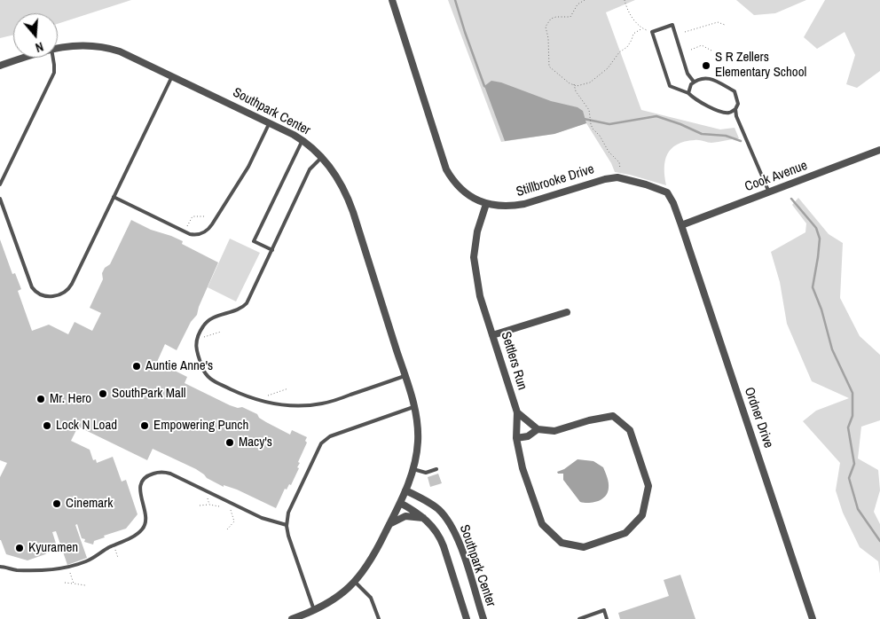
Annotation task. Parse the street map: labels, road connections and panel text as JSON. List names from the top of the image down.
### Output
{
  "streets": {
    "street": [
      "Southpark Center",
      "Cook Avenue",
      "Stillbrooke Drive",
      "Settlers Run",
      "Ordner Drive"
    ]
  },
  "crossings": [
    ["Cook Avenue", "Stillbrooke Drive"],
    ["Cook Avenue", "Ordner Drive"],
    ["Stillbrooke Drive", "Settlers Run"],
    ["Stillbrooke Drive", "Ordner Drive"]
  ],
  "places": [
    "S R Zellers Elementary School",
    "Auntie Anne's",
    "SouthPark Mall",
    "Mr. Hero",
    "Lock N Load",
    "Empowering Punch",
    "Macy's",
    "Cinemark",
    "Kyuramen"
  ],
  "north": "bottom"
}
